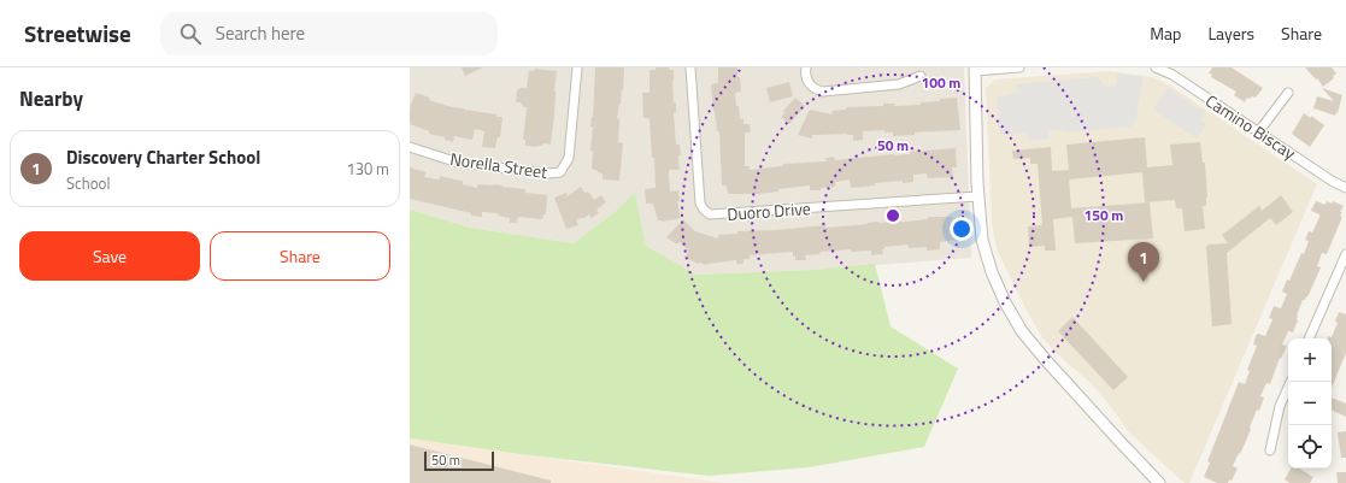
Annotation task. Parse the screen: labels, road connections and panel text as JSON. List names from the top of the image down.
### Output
{
  "streets": {
    "street": ["Camino Biscay", "Norella Street", "Duoro Drive"]
  },
  "scale_bar": "50 m",
  "page": {
    "header": "Streetwise",
    "search": "Search here",
    "nav": ["Map", "Layers", "Share"],
    "heading": "Nearby",
    "list": [
      {
        "mark": "1",
        "name": "Discovery Charter School",
        "note": "School",
        "value": "130 m"
      }
    ],
    "buttons": ["Save", "Share"],
    "pins": "1",
    "map_buttons": ["+", "−"],
    "scale": "50 m"
  },
  "rings": ["100 m", "50 m", "150 m"]
}
